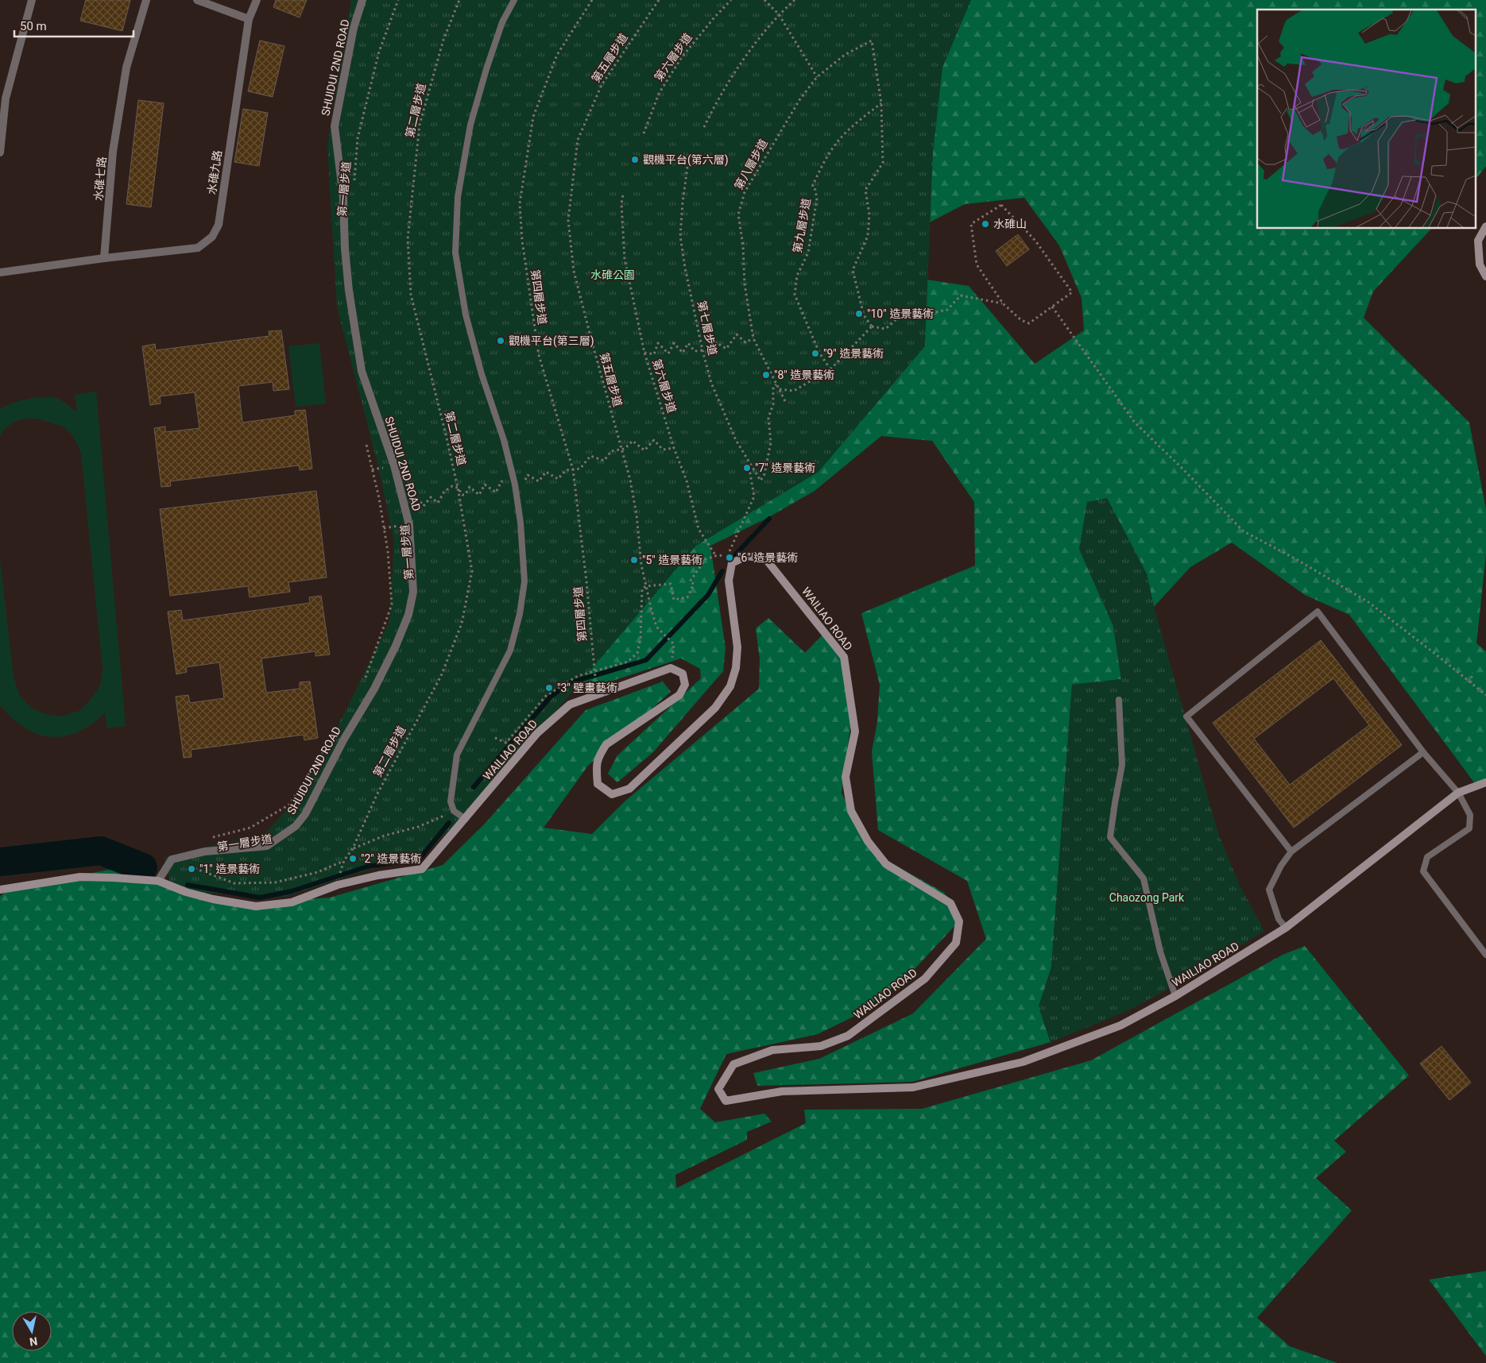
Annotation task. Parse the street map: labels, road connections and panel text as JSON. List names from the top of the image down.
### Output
{
  "streets": {
    "street": [
      "SHUIDUI 2ND ROAD",
      "水碓九路",
      "水碓七路",
      "WAILIAO ROAD"
    ],
    "path": [
      "第六層步道",
      "第五層步道",
      "第二層步道",
      "第八層步道",
      "第一層步道",
      "第九層步道",
      "第四層步道",
      "第七層步道"
    ]
  },
  "crossings": [
    ["SHUIDUI 2ND ROAD", "第二層步道"],
    ["第八層步道", "第九層步道"],
    ["第八層步道", "第七層步道"],
    ["水碓九路", "水碓七路"]
  ],
  "parks": ["水碓公園", "Chaozong Park"],
  "places": [
    "觀機平台(第六層)",
    "水碓山",
    "\"10\" 造景藝術",
    "觀機平台(第三層)",
    "\"9\" 造景藝術",
    "\"8\" 造景藝術",
    "\"7\" 造景藝術",
    "\"6\" 造景藝術",
    "\"5\" 造景藝術",
    "\"3\" 壁畫藝術",
    "\"2\" 造景藝術",
    "\"1\" 造景藝術"
  ],
  "scale_bar": "50 m",
  "north": "bottom"
}
